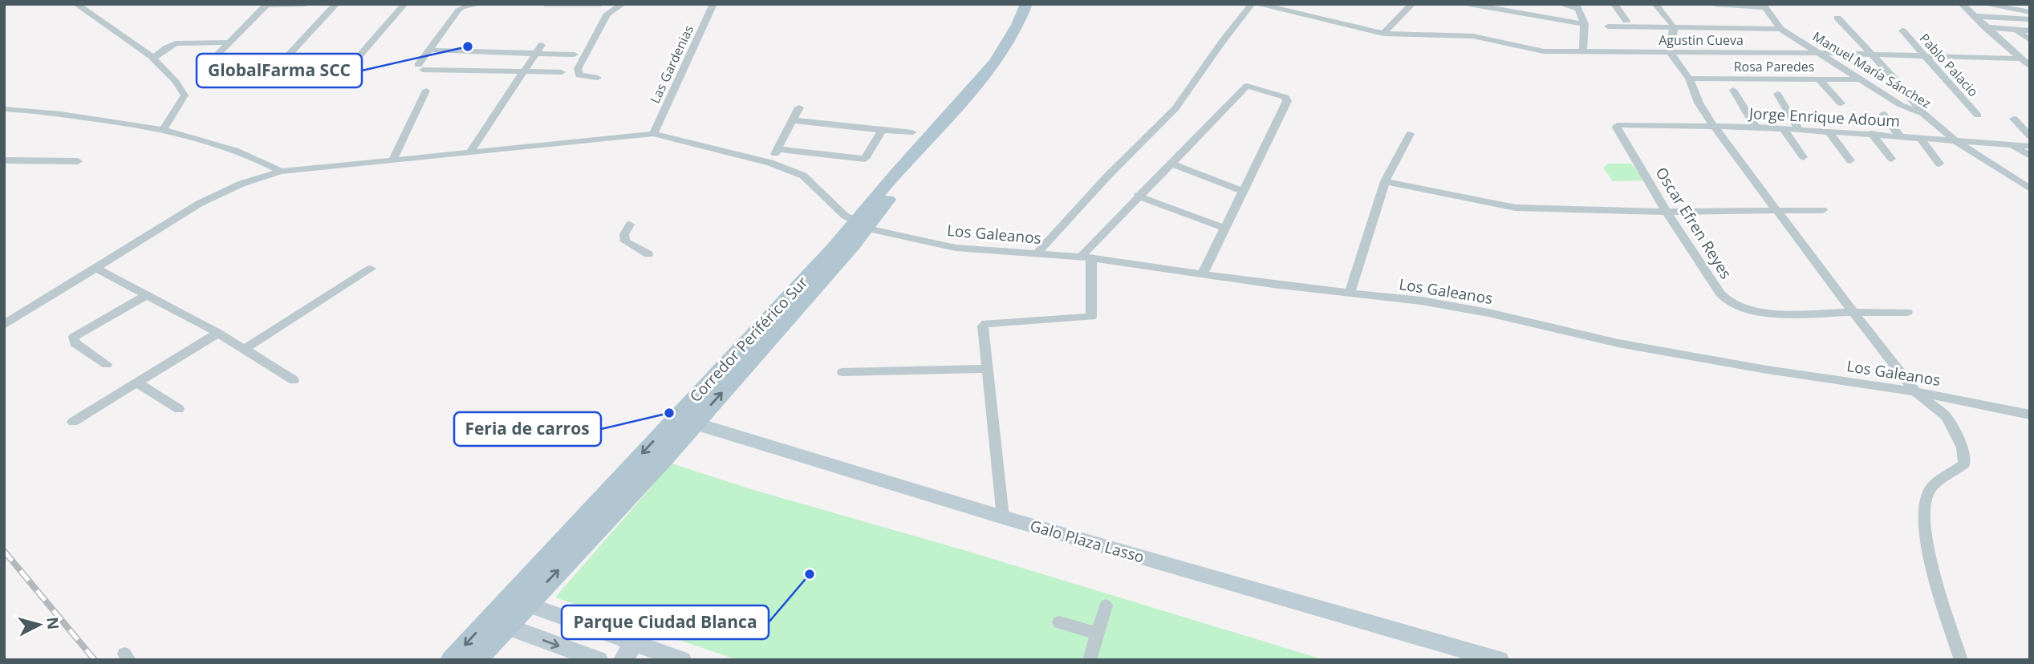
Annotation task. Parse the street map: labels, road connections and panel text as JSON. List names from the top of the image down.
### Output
{
  "streets": {
    "main road": ["Corredor Periférico Sur"],
    "street": [
      "Agustin Cueva",
      "Las Gardenias",
      "Pablo Palacio",
      "Rosa Paredes",
      "Manuel María Sánchez",
      "Jorge Enrique Adoum",
      "Oscar Efren Reyes",
      "Los Galeanos",
      "Galo Plaza Lasso"
    ]
  },
  "crossings": [
    ["Agustin Cueva", "Pablo Palacio"],
    ["Agustin Cueva", "Manuel María Sánchez"],
    ["Rosa Paredes", "Manuel María Sánchez"],
    ["Manuel María Sánchez", "Jorge Enrique Adoum"],
    ["Jorge Enrique Adoum", "Oscar Efren Reyes"],
    ["Los Galeanos", "Corredor Periférico Sur"],
    ["Corredor Periférico Sur", "Galo Plaza Lasso"]
  ],
  "places": ["GlobalFarma SCC", "Feria de carros", "Parque Ciudad Blanca"],
  "north": "right"
}
